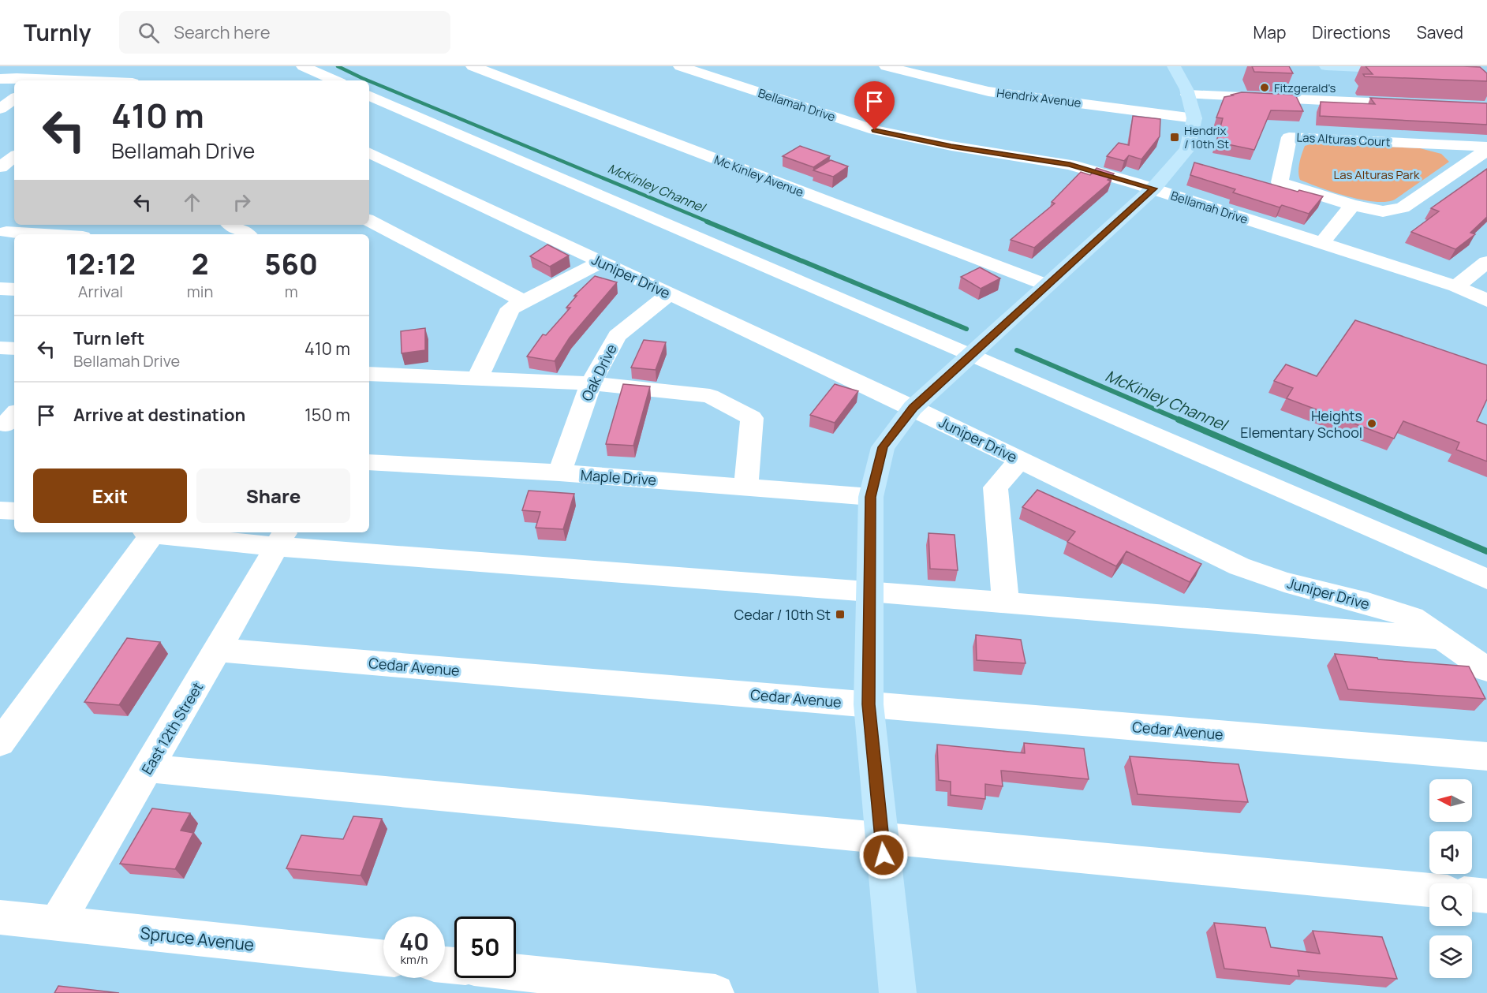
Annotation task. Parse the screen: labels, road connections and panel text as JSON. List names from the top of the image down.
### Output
{
  "streets": {
    "street": [
      "Hendrix Avenue",
      "Bellamah Drive",
      "Las Alturas Court",
      "Mc Kinley Avenue",
      "Juniper Drive",
      "Oak Drive",
      "Maple Drive",
      "Cedar Avenue",
      "East 12th Street",
      "Spruce Avenue"
    ]
  },
  "crossings": [
    ["Juniper Drive", "Oak Drive"],
    ["Oak Drive", "Maple Drive"],
    ["Cedar Avenue", "East 12th Street"],
    ["East 12th Street", "Spruce Avenue"]
  ],
  "water": ["McKinley Channel"],
  "parks": ["Las Alturas Park"],
  "places": {
    "other": ["Fitzgerald's", "Heights Elementary School"],
    "transit": ["Hendrix / 10th St", "Cedar / 10th St"]
  },
  "north": "left",
  "page": {
    "header": "Turnly",
    "search": "Search here",
    "nav": ["Map", "Directions", "Saved"],
    "turn": ["410 m", "Bellamah Drive"],
    "eta": [
      "12:12",
      "Arrival",
      "2",
      "min",
      "560",
      "m"
    ],
    "list": [
      {
        "name": "Turn left",
        "note": "Bellamah Drive",
        "value": "410 m"
      },
      {
        "name": "Arrive at destination",
        "value": "150 m"
      }
    ],
    "buttons": ["Exit", "Share"],
    "speed": "40 km/h",
    "limit": "50"
  }
}
